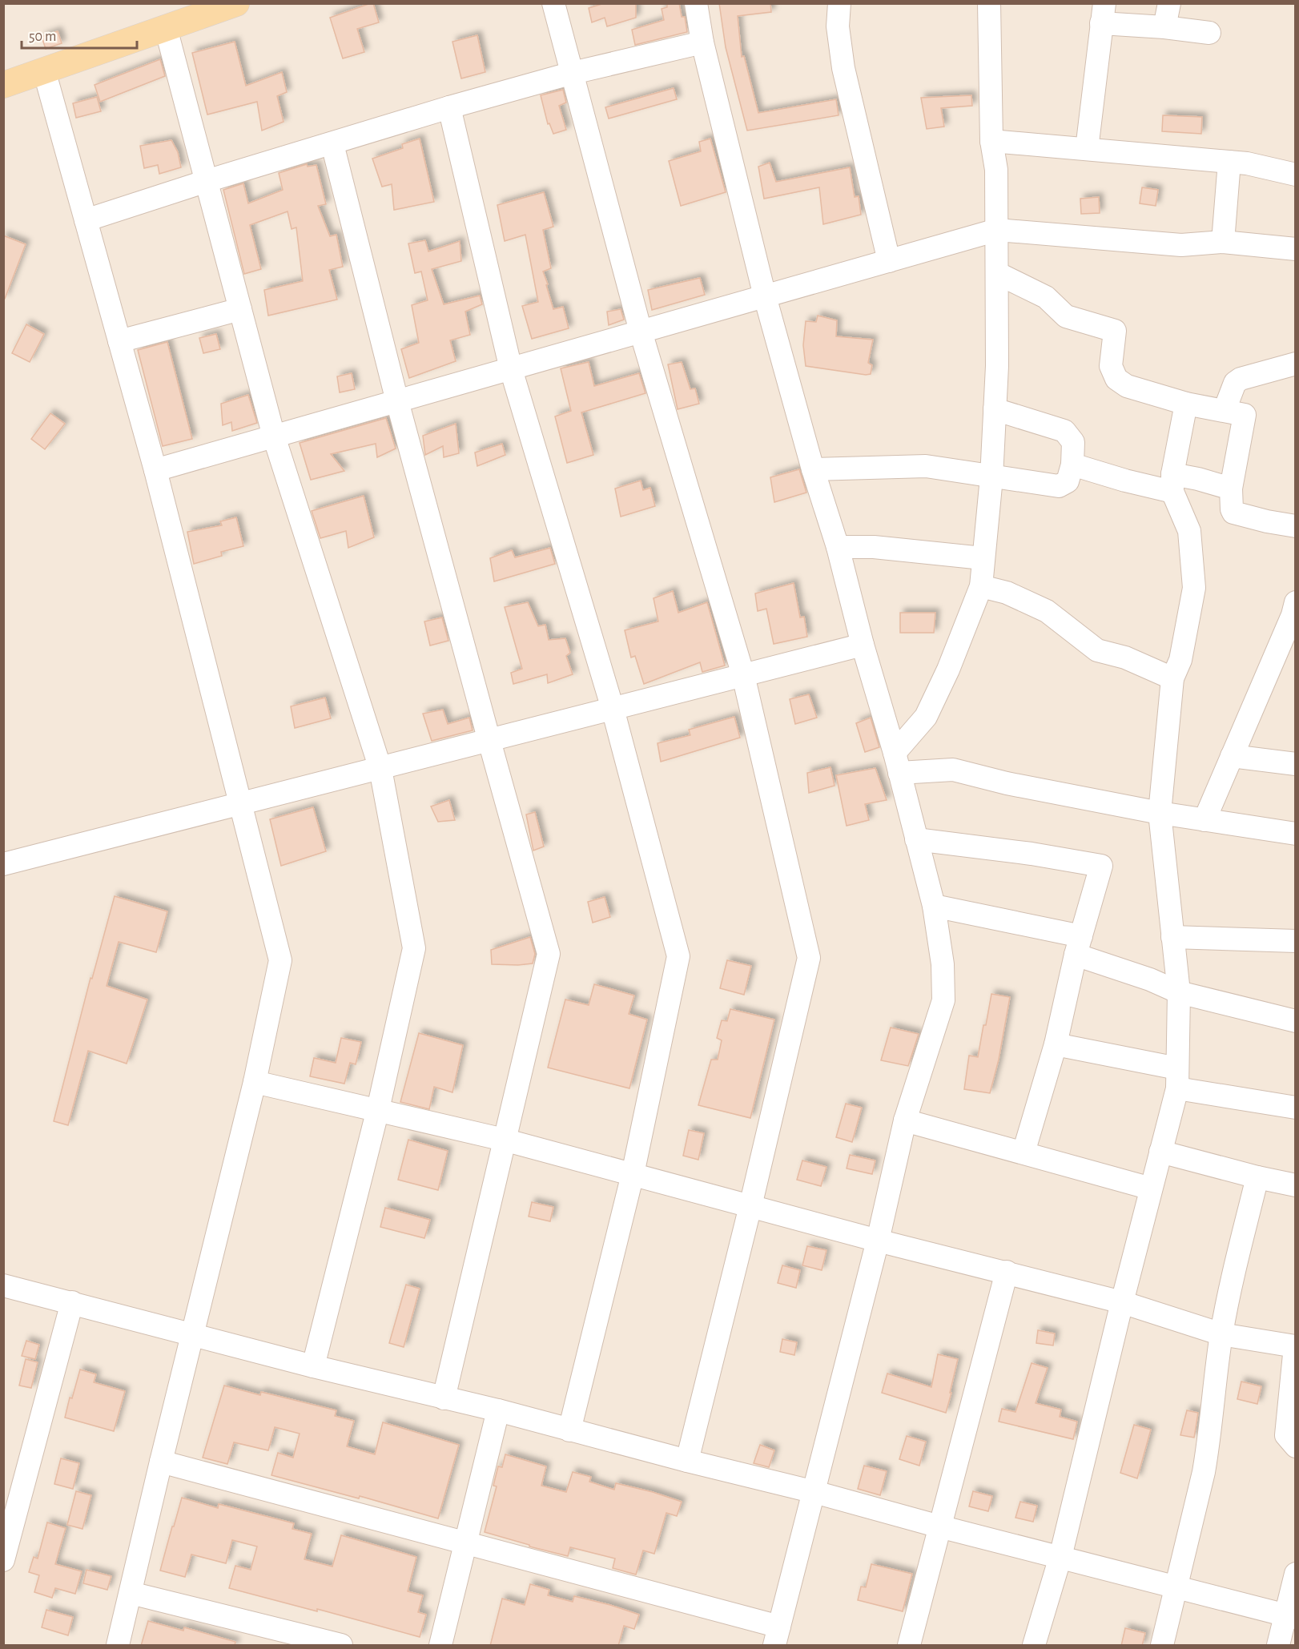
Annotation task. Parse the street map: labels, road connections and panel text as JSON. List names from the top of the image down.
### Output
{
  "scale_bar": "50 m"
}
